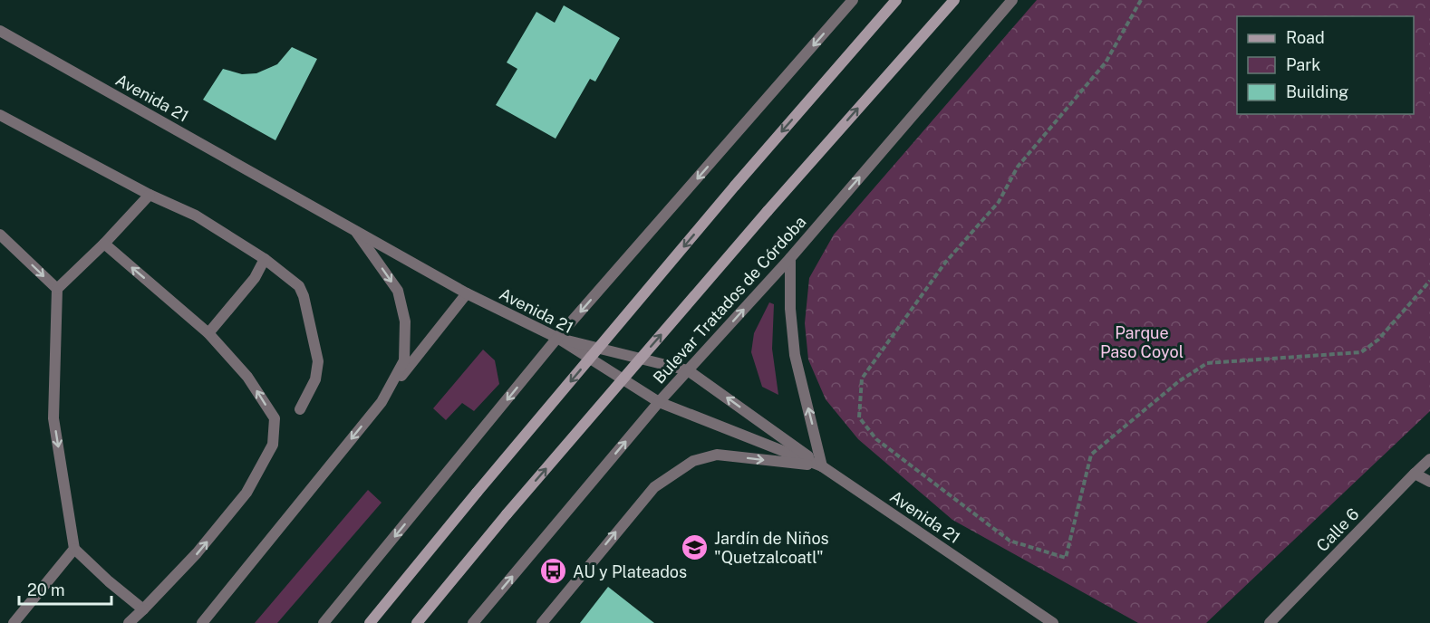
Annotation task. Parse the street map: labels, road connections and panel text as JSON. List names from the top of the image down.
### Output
{
  "streets": {
    "main road": ["Bulevar Tratados de Córdoba"],
    "street": ["Avenida 21", "Calle 6"]
  },
  "crossings": [
    ["Avenida 21", "Bulevar Tratados de Córdoba"]
  ],
  "parks": ["Parque Paso Coyol"],
  "places": {
    "school or university": ["Jardín de Niños \"Quetzalcoatl\""],
    "bus stop": ["AU y Plateados"]
  },
  "legend": ["Road", "Park", "Building"],
  "scale_bar": "20 m"
}
